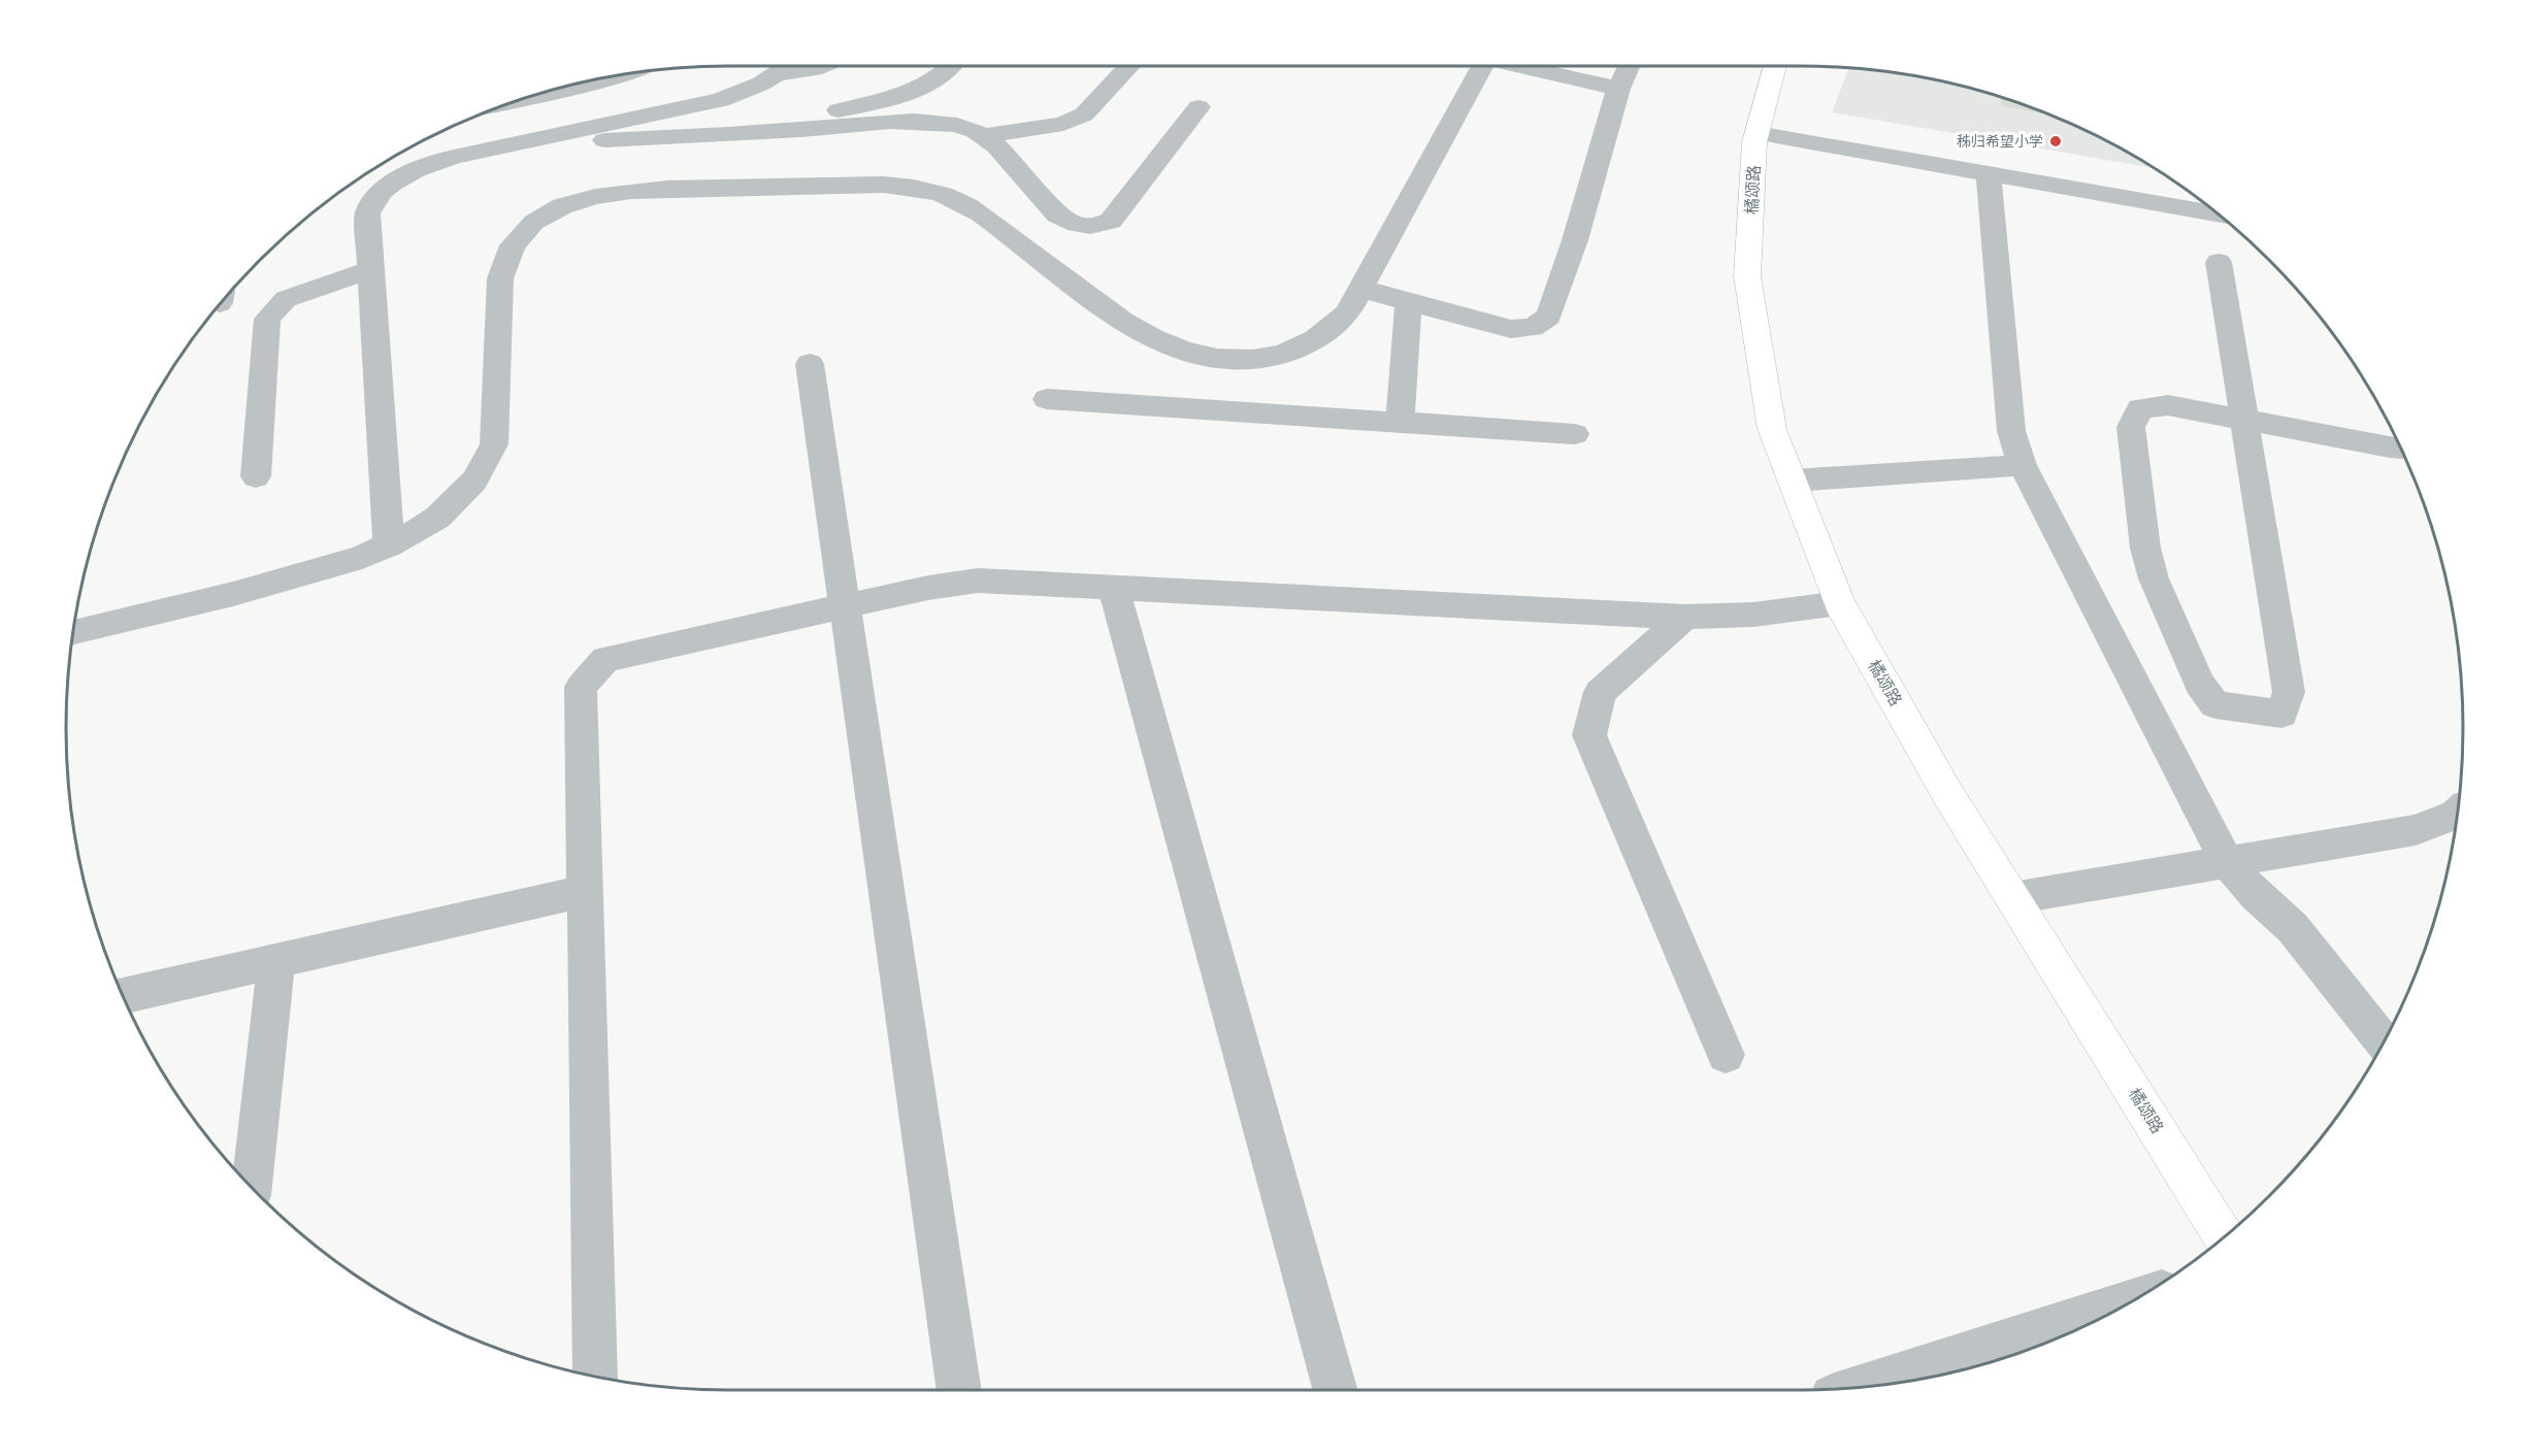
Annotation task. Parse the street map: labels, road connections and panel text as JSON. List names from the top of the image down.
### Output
{
  "streets": {
    "highway": ["橘颂路"]
  },
  "places": ["秭归希望小学"]
}
